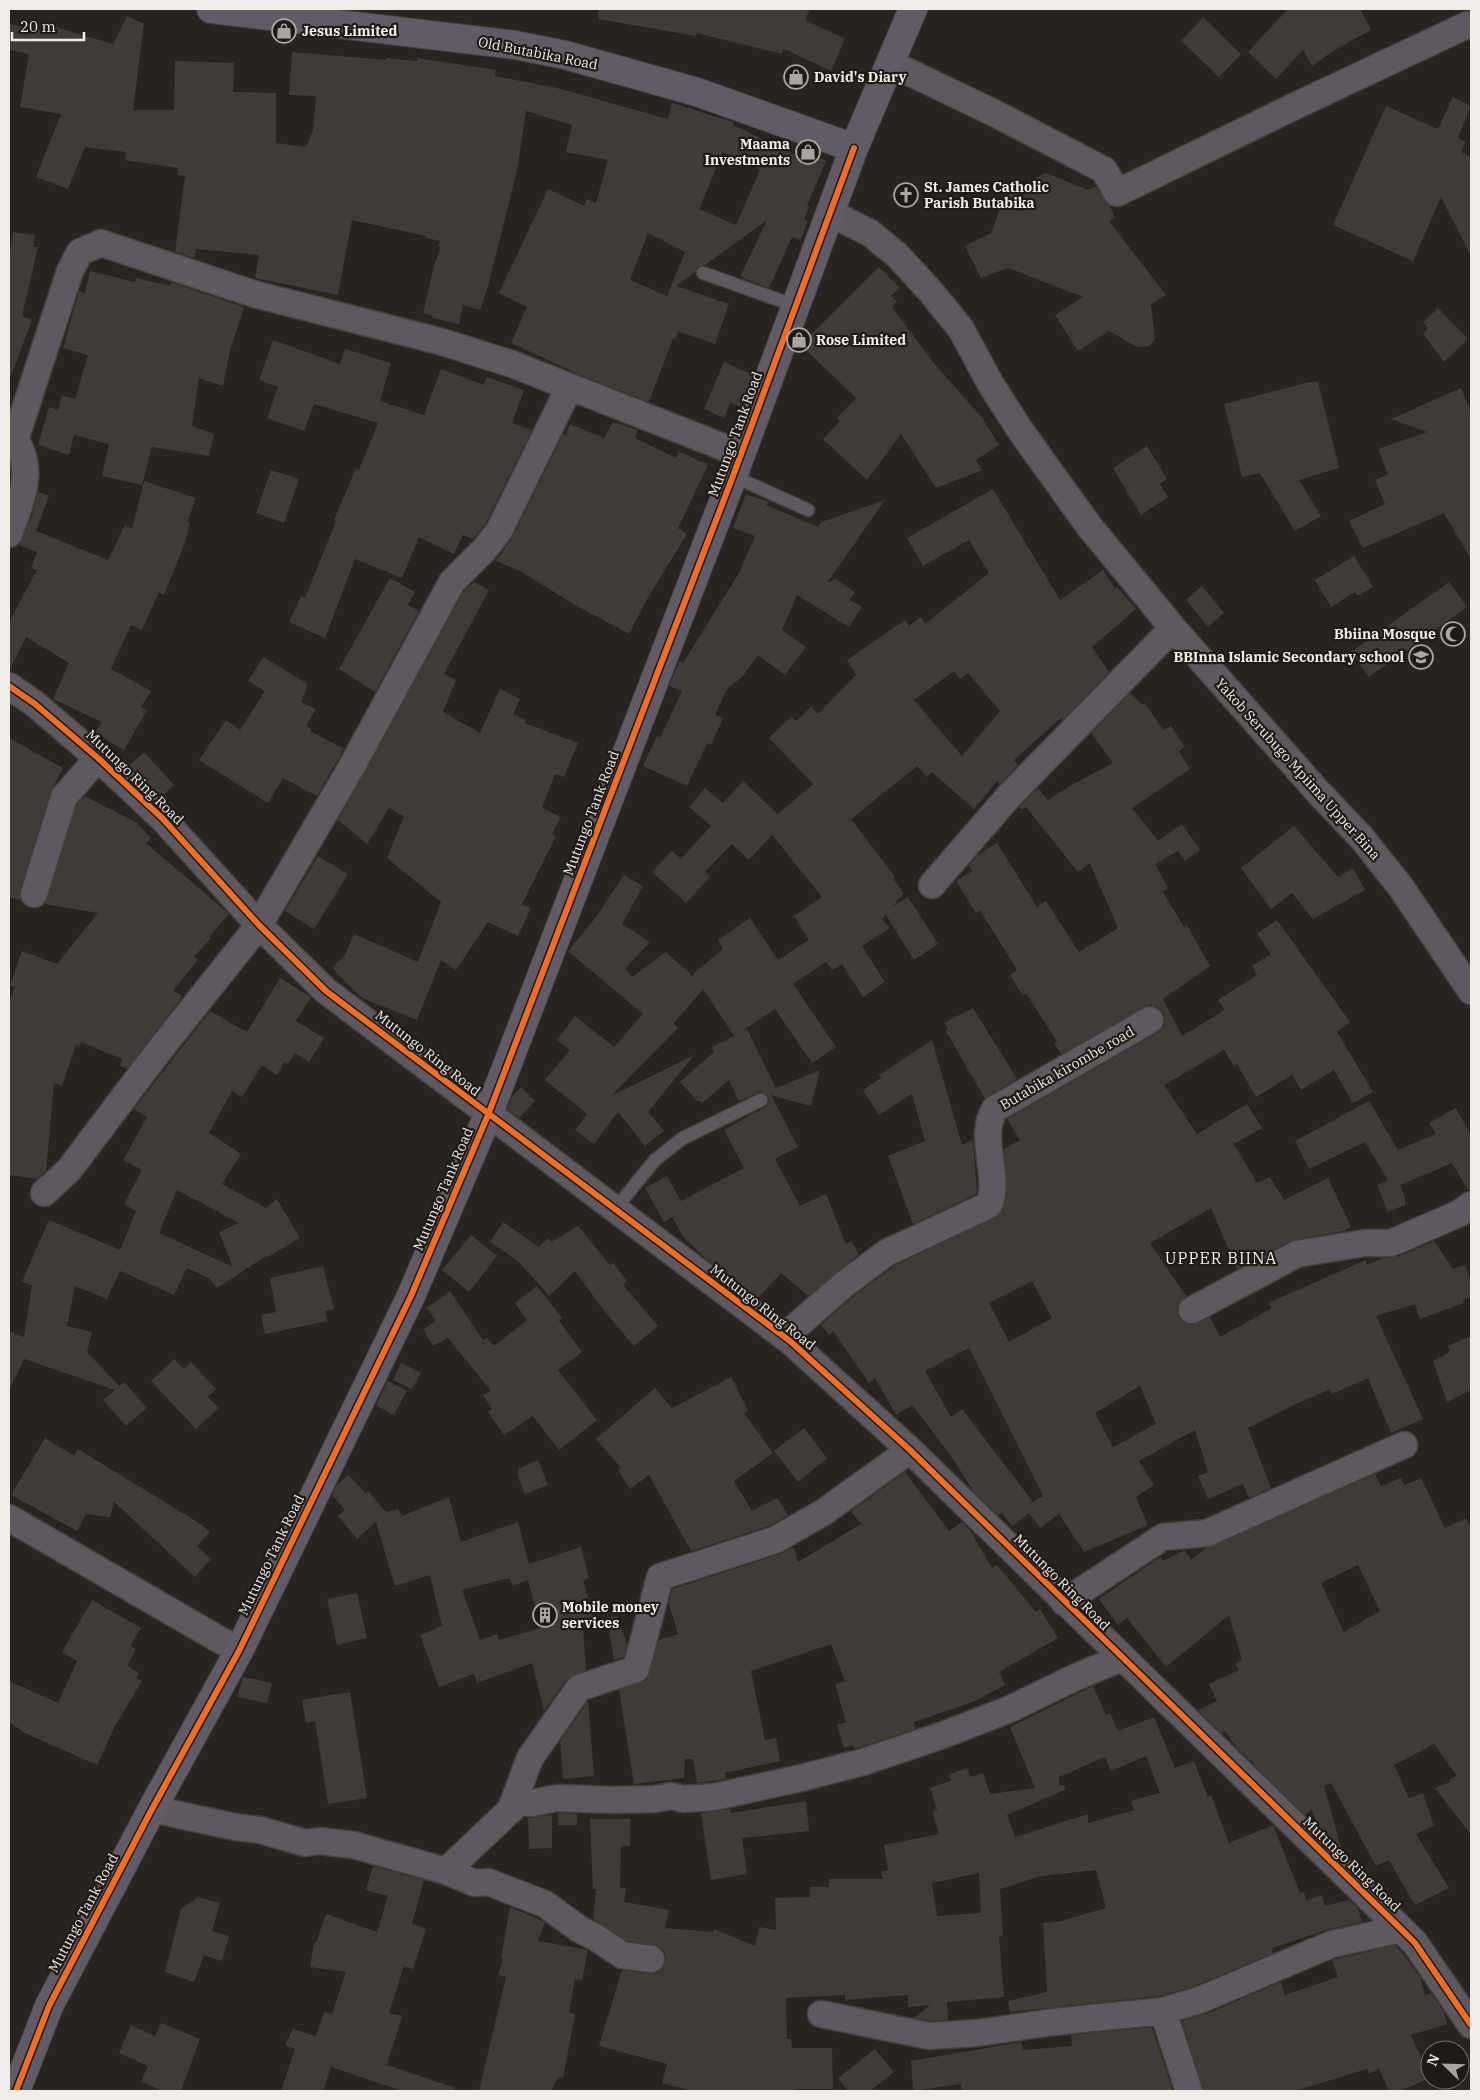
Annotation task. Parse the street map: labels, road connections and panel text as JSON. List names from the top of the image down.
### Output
{
  "streets": {
    "street": [
      "Old Butabika Road",
      "Mutungo Tank Road",
      "Yakob Serubugo Mpiima Upper Bina",
      "Mutungo Ring Road",
      "Butabika kirombe road"
    ]
  },
  "crossings": [
    ["Old Butabika Road", "Mutungo Tank Road"],
    ["Mutungo Tank Road", "Yakob Serubugo Mpiima Upper Bina"],
    ["Mutungo Tank Road", "Mutungo Ring Road"],
    ["Mutungo Ring Road", "Butabika kirombe road"]
  ],
  "districts": ["UPPER BIINA"],
  "places": {
    "shop": [
      "Jesus Limited",
      "David's Diary",
      "Maama Investments",
      "Rose Limited"
    ],
    "church": ["St. James Catholic Parish Butabika"],
    "mosque": ["Bbiina Mosque"],
    "school or university": ["BBInna Islamic Secondary school"],
    "building": ["Mobile money services"]
  },
  "scale_bar": "20 m",
  "north": "top left"
}
